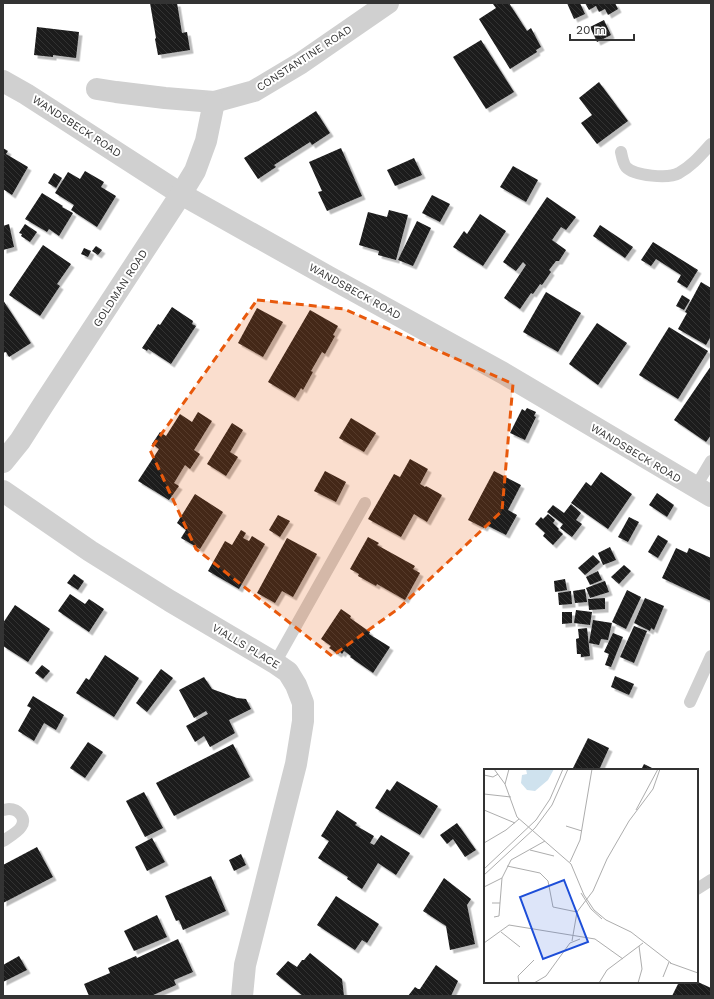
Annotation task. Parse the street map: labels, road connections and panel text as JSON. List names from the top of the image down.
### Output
{
  "streets": {
    "street": [
      "CONSTANTINE ROAD",
      "WANDSBECK ROAD",
      "GOLDMAN ROAD",
      "VIALLS PLACE"
    ]
  },
  "crossings": [
    ["CONSTANTINE ROAD", "GOLDMAN ROAD"],
    ["WANDSBECK ROAD", "GOLDMAN ROAD"]
  ],
  "scale_bar": "20 m"
}
